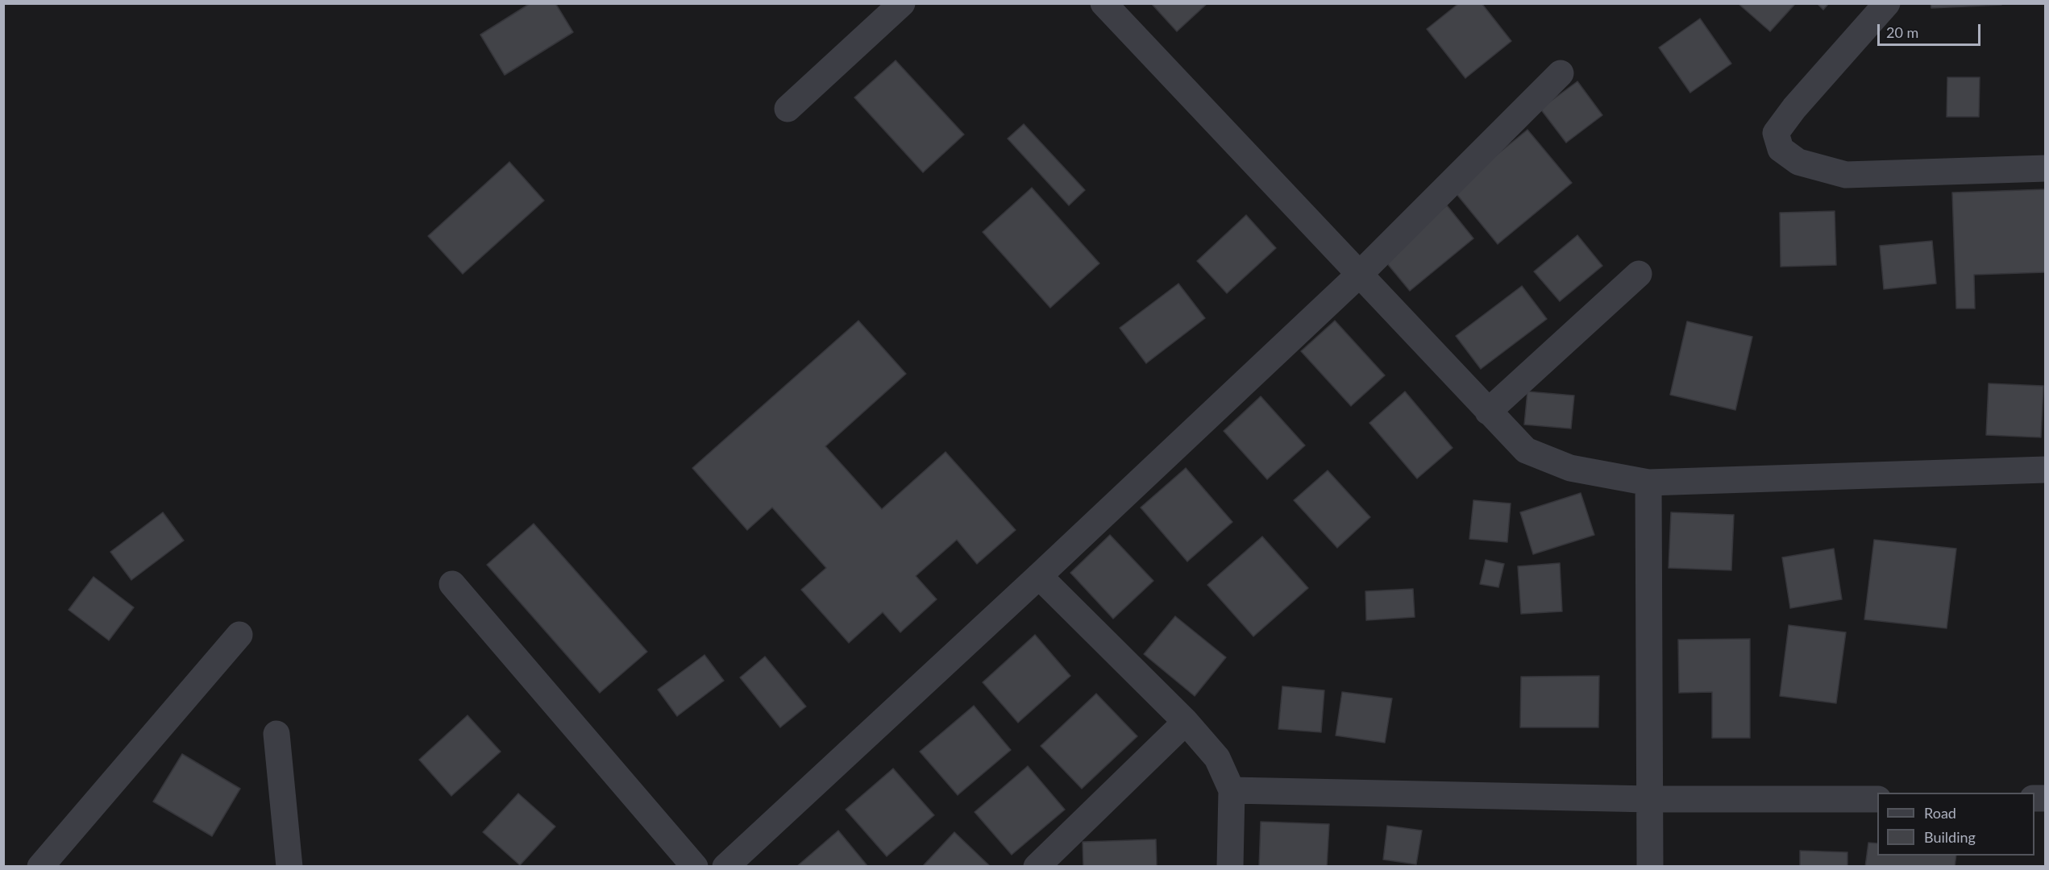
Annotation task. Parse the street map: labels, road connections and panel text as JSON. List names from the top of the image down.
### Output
{
  "legend": ["Road", "Building"],
  "scale_bar": "20 m"
}
